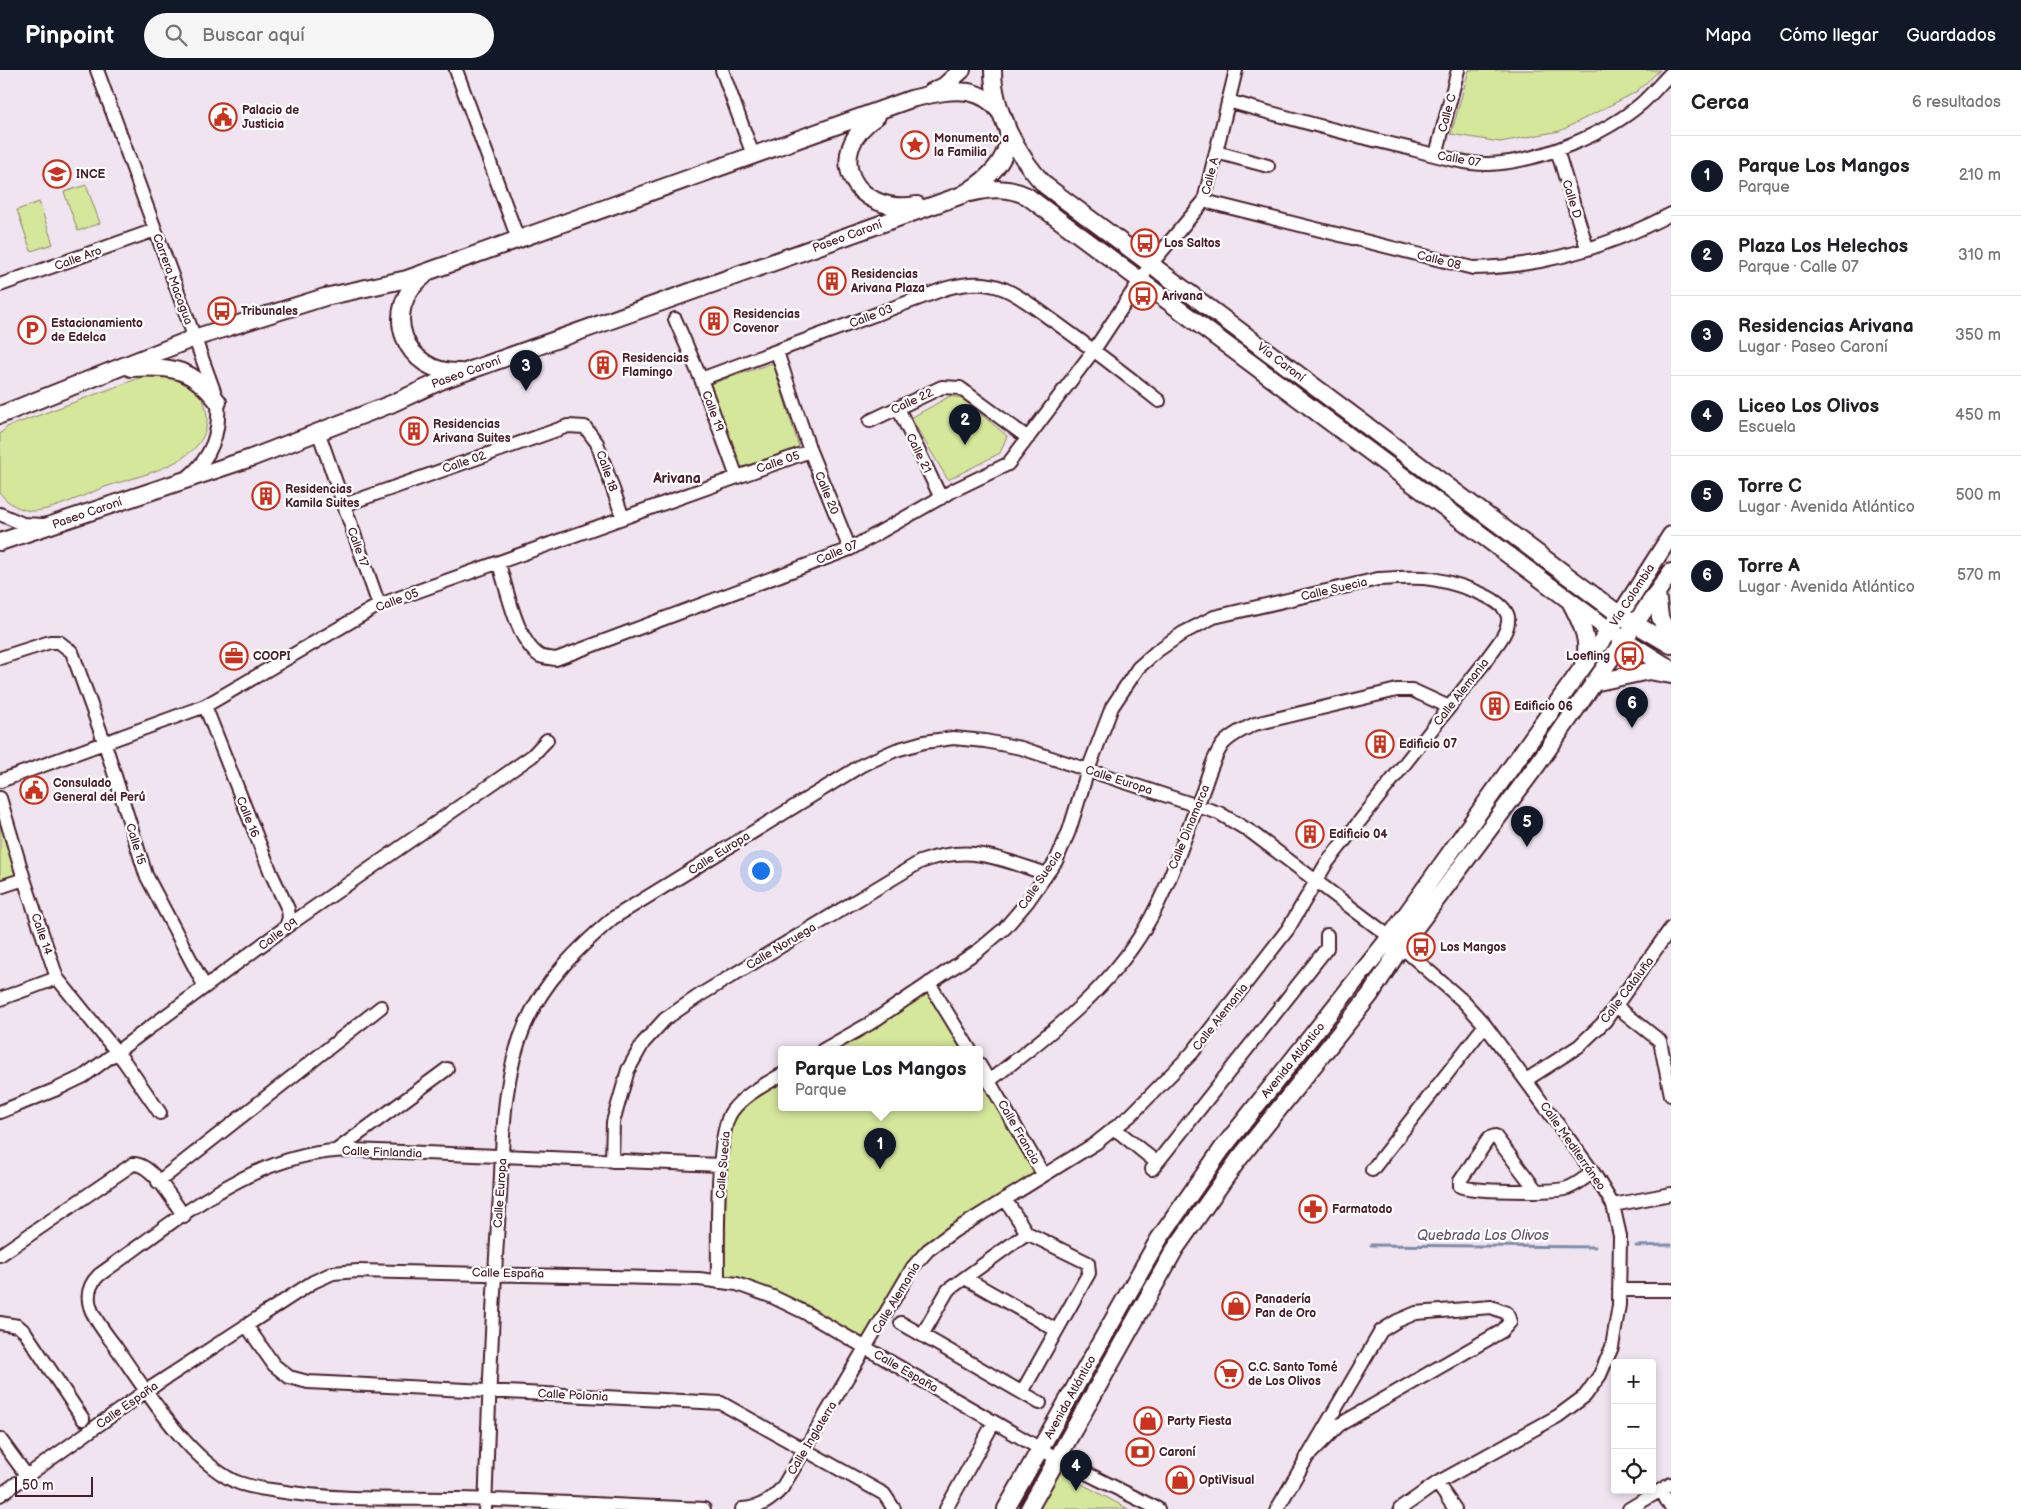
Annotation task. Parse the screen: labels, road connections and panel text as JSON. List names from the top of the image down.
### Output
{
  "streets": {
    "main road": [
      "Paseo Caroní",
      "Vía Caroní",
      "Vía Colombia",
      "Avenida Atlántico"
    ],
    "street": [
      "Calle C",
      "Calle 07",
      "Calle A",
      "Calle D",
      "Calle Aro",
      "Calle 08",
      "Carrera Macagua",
      "Calle 03",
      "Calle 22",
      "Calle 19",
      "Calle 21",
      "Calle 02",
      "Calle 05",
      "Calle 18",
      "Calle 20",
      "Calle 17",
      "Calle Suecia",
      "Calle Alemania",
      "Calle Europa",
      "Calle 16",
      "Calle Dinamarca",
      "Calle 15",
      "Calle 14",
      "Calle 09",
      "Calle Noruega",
      "Calle Cataluña",
      "Calle Francia",
      "Calle Mediterráneo",
      "Calle Finlandia",
      "Calle España",
      "Calle Polonia",
      "Calle Inglaterra"
    ]
  },
  "crossings": [
    ["Calle C", "Calle 07"],
    ["Calle 07", "Calle A"],
    ["Calle 07", "Calle D"],
    ["Calle 07", "Calle 03"],
    ["Calle 07", "Vía Caroní"],
    ["Calle 07", "Calle 22"],
    ["Calle 07", "Calle 21"],
    ["Calle 07", "Calle 05"],
    ["Calle 07", "Calle 20"],
    ["Calle A", "Calle 08"],
    ["Calle A", "Vía Caroní"],
    ["Calle D", "Calle 08"],
    ["Paseo Caroní", "Carrera Macagua"],
    ["Paseo Caroní", "Vía Caroní"],
    ["Paseo Caroní", "Calle 17"],
    ["Calle Aro", "Carrera Macagua"],
    ["Calle 03", "Calle 19"],
    ["Calle 03", "Calle 20"],
    ["Vía Caroní", "Vía Colombia"],
    ["Vía Caroní", "Avenida Atlántico"],
    ["Calle 22", "Calle 21"],
    ["Calle 19", "Calle 05"],
    ["Calle 02", "Calle 18"],
    ["Calle 02", "Calle 17"],
    ["Calle 05", "Calle 18"],
    ["Calle 05", "Calle 20"],
    ["Calle 05", "Calle 17"],
    ["Calle 05", "Calle 16"],
    ["Calle 05", "Calle 15"],
    ["Calle Suecia", "Calle Alemania"],
    ["Calle Suecia", "Calle Europa"],
    ["Calle Suecia", "Calle Noruega"],
    ["Calle Suecia", "Calle Finlandia"],
    ["Calle Suecia", "Calle España"],
    ["Vía Colombia", "Avenida Atlántico"],
    ["Calle Alemania", "Calle Europa"],
    ["Calle Alemania", "Calle Dinamarca"],
    ["Calle Alemania", "Calle Francia"],
    ["Calle Alemania", "Calle España"],
    ["Calle Alemania", "Calle Inglaterra"],
    ["Calle Europa", "Calle Dinamarca"],
    ["Calle Europa", "Avenida Atlántico"],
    ["Calle Europa", "Calle Mediterráneo"],
    ["Calle Europa", "Calle Finlandia"],
    ["Calle Europa", "Calle España"],
    ["Calle Europa", "Calle Polonia"],
    ["Calle 16", "Calle 09"],
    ["Calle Dinamarca", "Calle Francia"],
    ["Calle 15", "Calle 09"],
    ["Calle 14", "Calle 09"],
    ["Calle Noruega", "Calle Finlandia"],
    ["Calle Cataluña", "Calle Mediterráneo"],
    ["Avenida Atlántico", "Calle Mediterráneo"],
    ["Avenida Atlántico", "Calle España"],
    ["Calle Finlandia", "Calle España"],
    ["Calle España", "Calle Polonia"],
    ["Calle España", "Calle Inglaterra"],
    ["Calle Polonia", "Calle Inglaterra"]
  ],
  "districts": ["Arivana"],
  "water": ["Quebrada Los Olivos"],
  "places": {
    "public building": ["Palacio de Justicia", "Consulado General del Perú"],
    "place": ["Monumento a la Familia"],
    "school or university": ["INCE"],
    "bus stop": [
      "Los Saltos",
      "Arivana",
      "Tribunales",
      "Loefling",
      "Los Mangos"
    ],
    "building": [
      "Residencias Arivana Plaza",
      "Residencias Covenor",
      "Residencias Flamingo",
      "Residencias Arivana Suites",
      "Residencias Kamila Suites",
      "Edificio 06",
      "Edificio 07",
      "Edificio 04"
    ],
    "parking": ["Estacionamiento de Edelca"],
    "office": ["COOPI"],
    "pharmacy": ["Farmatodo"],
    "shop": ["Panadería Pan de Oro", "Party Fiesta", "OptiVisual"],
    "supermarket": ["C.C. Santo Tomé de Los Olivos"],
    "bank": ["Caroní"]
  },
  "scale_bar": "50 m",
  "page": {
    "header": "Pinpoint",
    "search": "Buscar aquí",
    "nav": ["Mapa", "Cómo llegar", "Guardados"],
    "heading": ["Cerca", "6 resultados"],
    "list": [
      {
        "mark": "1",
        "name": "Parque Los Mangos",
        "note": "Parque",
        "value": "210 m"
      },
      {
        "mark": "2",
        "name": "Plaza Los Helechos",
        "note": "Parque · Calle 07",
        "value": "310 m"
      },
      {
        "mark": "3",
        "name": "Residencias Arivana",
        "note": "Lugar · Paseo Caroní",
        "value": "350 m"
      },
      {
        "mark": "4",
        "name": "Liceo Los Olivos",
        "note": "Escuela",
        "value": "450 m"
      },
      {
        "mark": "5",
        "name": "Torre C",
        "note": "Lugar · Avenida Atlántico",
        "value": "500 m"
      },
      {
        "mark": "6",
        "name": "Torre A",
        "note": "Lugar · Avenida Atlántico",
        "value": "570 m"
      }
    ],
    "pins": [
      "3",
      "2",
      "6",
      "5",
      "1",
      "4"
    ],
    "popup": ["Parque Los Mangos", "Parque"],
    "map_buttons": ["+", "−"],
    "scale": "50 m"
  }
}
